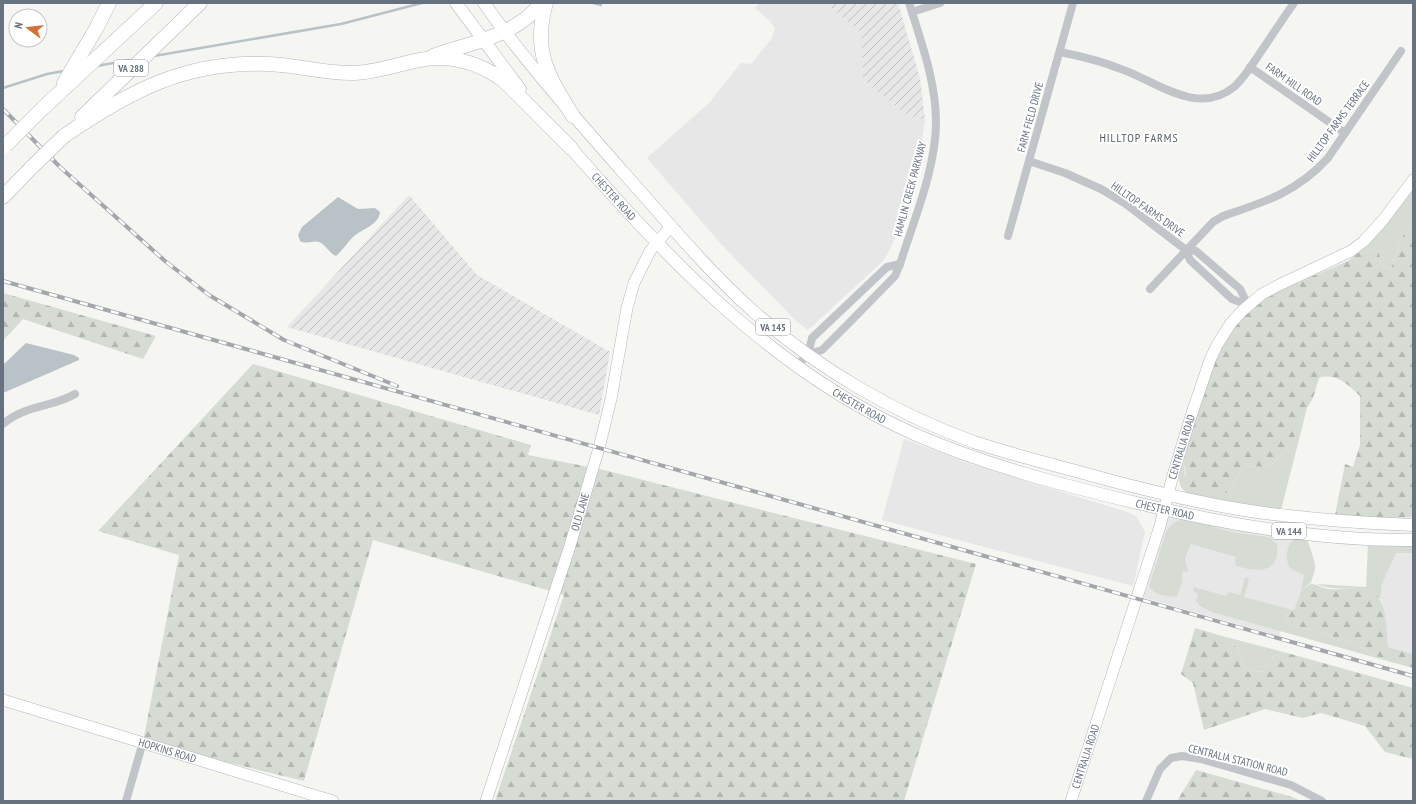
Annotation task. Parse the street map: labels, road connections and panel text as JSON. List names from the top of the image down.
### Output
{
  "streets": {
    "highway": ["VA 288"],
    "main road": [
      "CHESTER ROAD",
      "VA 145",
      "CENTRALIA ROAD",
      "OLD LANE",
      "VA 144",
      "HOPKINS ROAD"
    ],
    "street": [
      "FARM HILL ROAD",
      "FARM FIELD DRIVE",
      "HILLTOP FARMS TERRACE",
      "HAMLIN CREEK PARKWAY",
      "HILLTOP FARMS DRIVE",
      "CENTRALIA STATION ROAD"
    ]
  },
  "crossings": [
    ["FARM HILL ROAD", "HILLTOP FARMS TERRACE"],
    ["FARM FIELD DRIVE", "HILLTOP FARMS DRIVE"],
    ["HILLTOP FARMS TERRACE", "HILLTOP FARMS DRIVE"],
    ["HAMLIN CREEK PARKWAY", "CHESTER ROAD"],
    ["CHESTER ROAD", "CENTRALIA ROAD"],
    ["CHESTER ROAD", "OLD LANE"],
    ["HILLTOP FARMS DRIVE", "CENTRALIA ROAD"]
  ],
  "districts": ["HILLTOP FARMS"],
  "north": "left"
}
